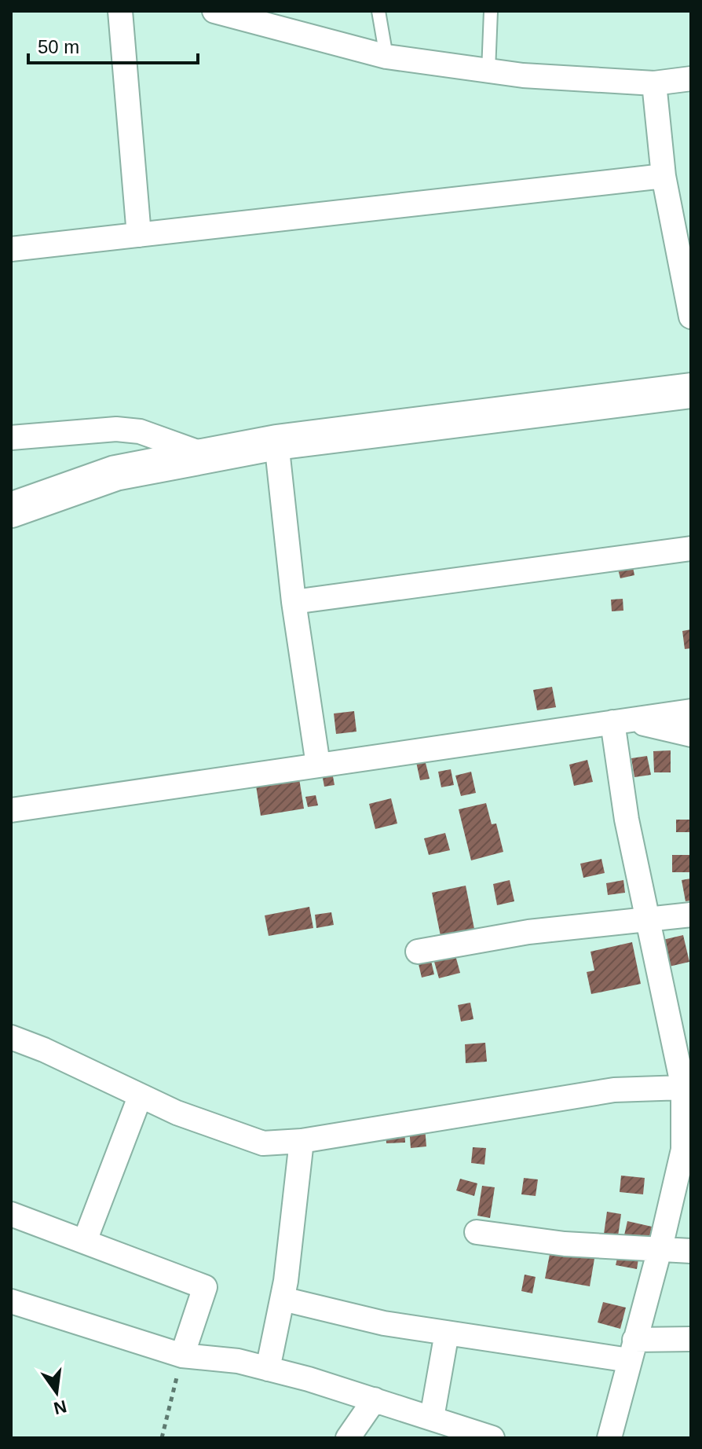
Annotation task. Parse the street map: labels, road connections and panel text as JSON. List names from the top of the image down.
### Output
{
  "scale_bar": "50 m",
  "north": "bottom"
}
